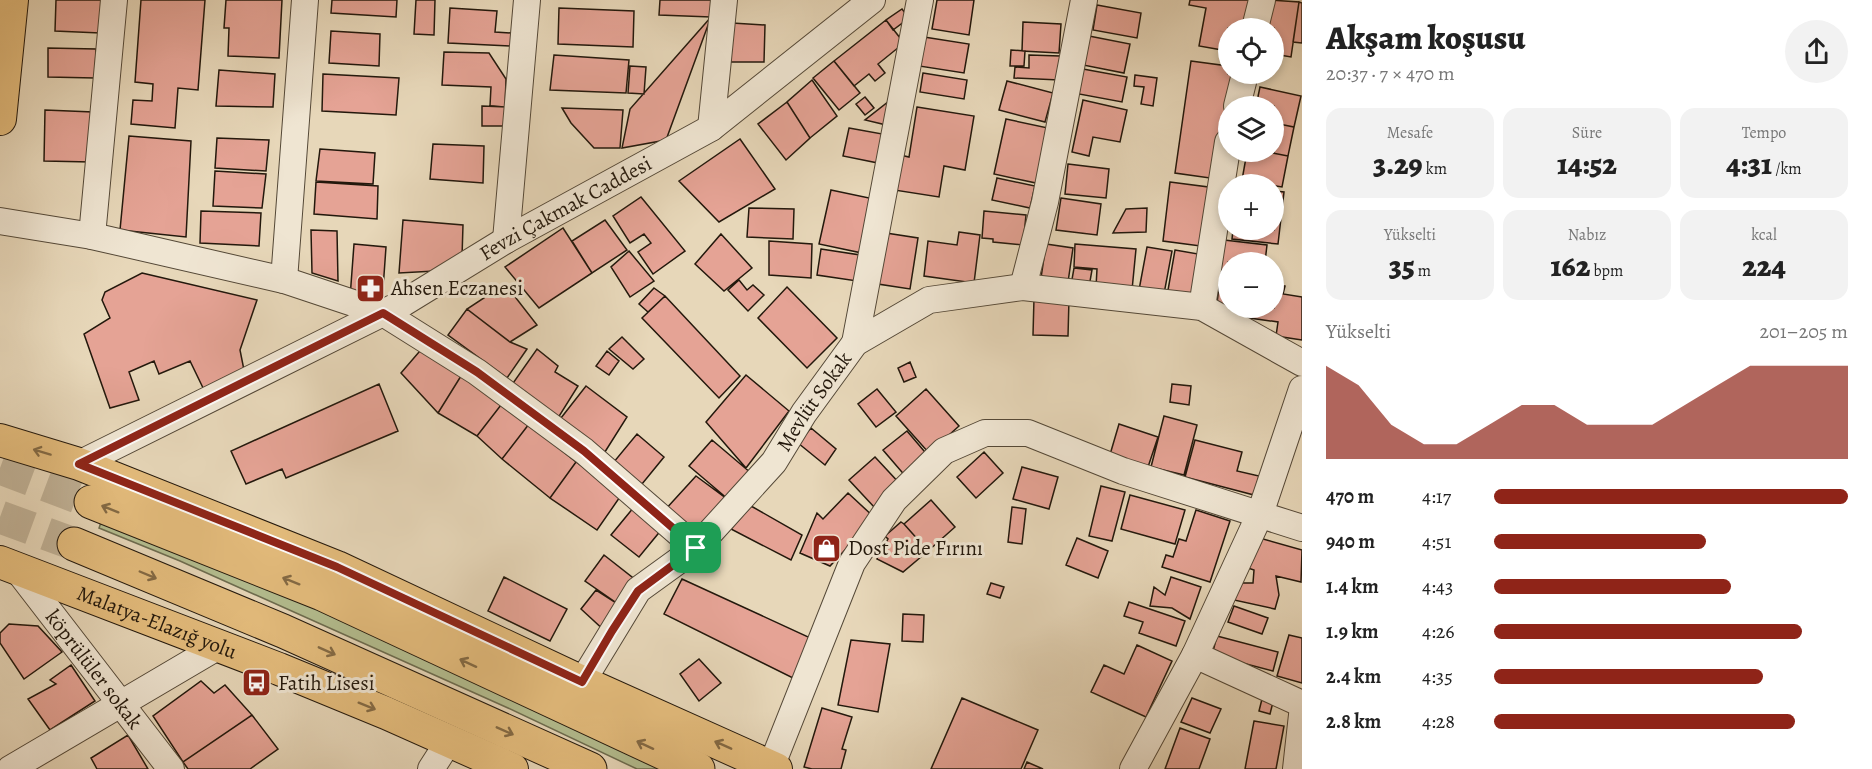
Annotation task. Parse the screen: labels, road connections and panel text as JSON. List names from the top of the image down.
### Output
{
  "streets": {
    "main road": ["Malatya-Elazığ yolu"],
    "street": ["Fevzi Çakmak Caddesi", "Mevlüt Sokak", "köprülüler sokak"]
  },
  "crossings": [
    ["Malatya-Elazığ yolu", "köprülüler sokak"]
  ],
  "places": {
    "pharmacy": ["Ahsen Eczanesi"],
    "shop": ["Dost Pide Fırını"],
    "bus stop": ["Fatih Lisesi"]
  },
  "page": {
    "heading": ["Akşam koşusu", "20:37 · 7 × 470 m"],
    "map_buttons": ["+", "−"],
    "stats": [
      ["Mesafe", "3.29 km"],
      ["Süre", "14:52"],
      ["Tempo", "4:31 /km"],
      ["Yükselti", "35 m"],
      ["Nabız", "162 bpm"],
      ["kcal", "224"]
    ],
    "chart": ["Yükselti", "201–205 m"],
    "list": [
      {
        "name": "470 m",
        "note": "4:17"
      },
      {
        "name": "940 m",
        "note": "4:51"
      },
      {
        "name": "1.4 km",
        "note": "4:43"
      },
      {
        "name": "1.9 km",
        "note": "4:26"
      },
      {
        "name": "2.4 km",
        "note": "4:35"
      },
      {
        "name": "2.8 km",
        "note": "4:28"
      }
    ]
  }
}
